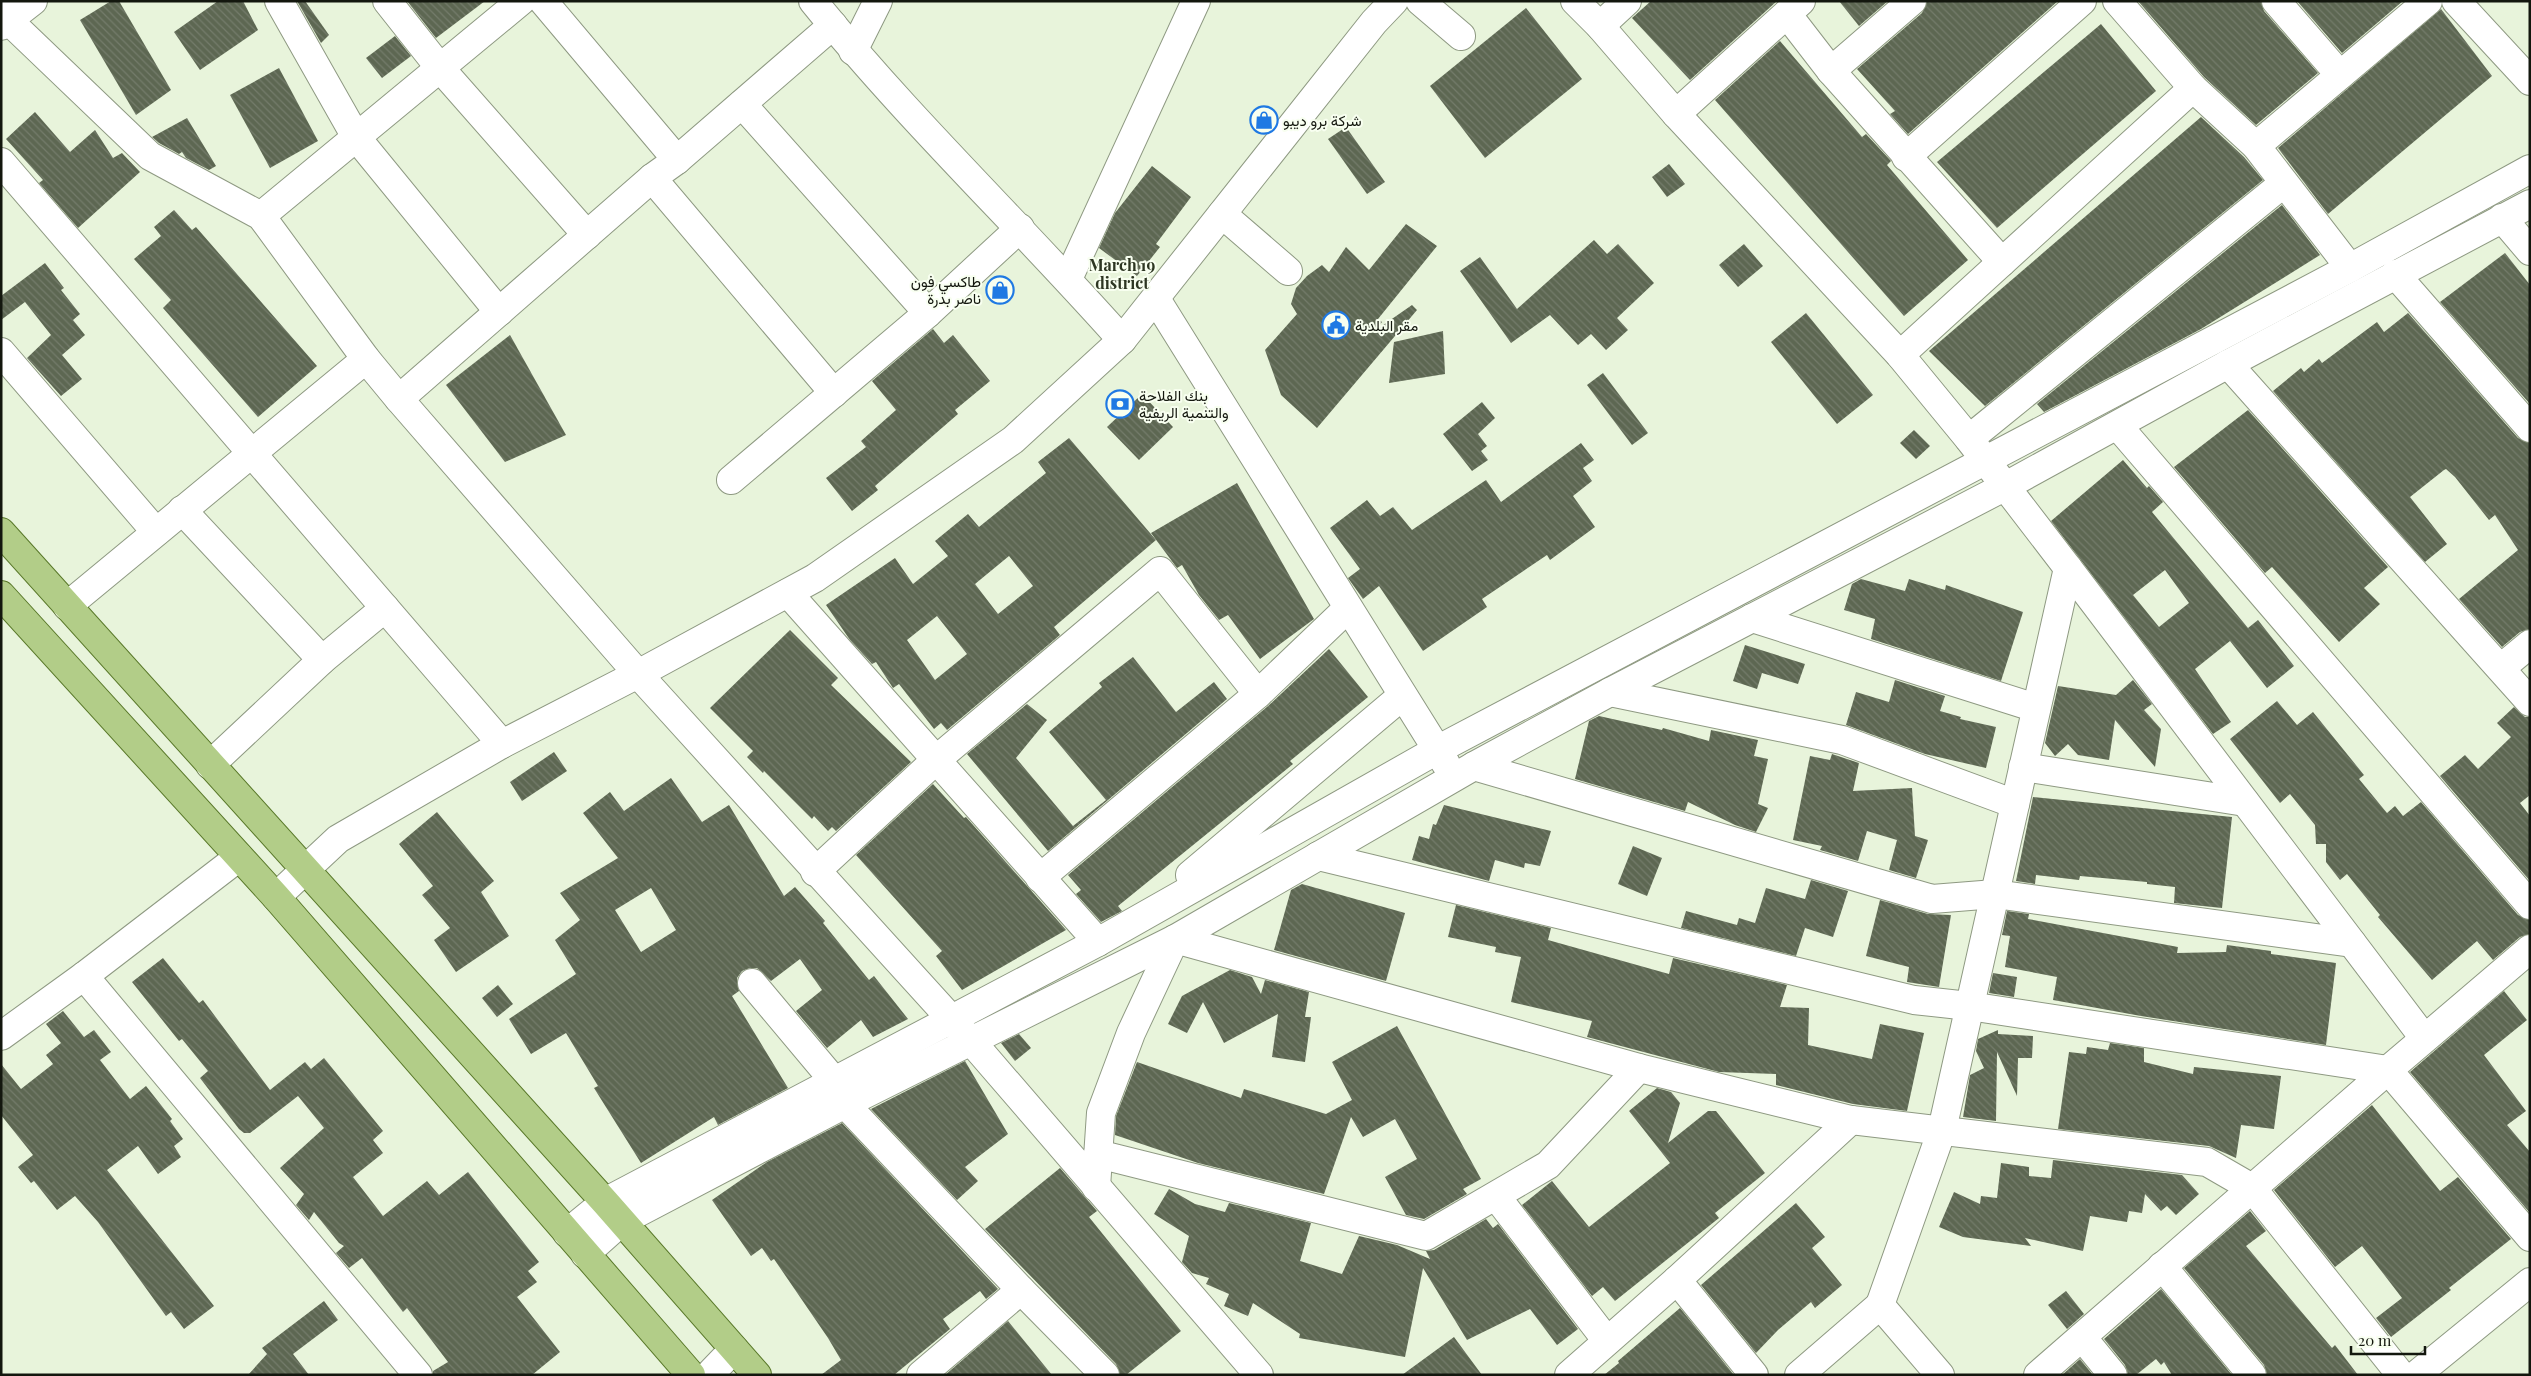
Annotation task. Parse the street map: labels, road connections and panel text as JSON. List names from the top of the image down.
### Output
{
  "districts": ["March 19 district"],
  "places": {
    "shop": ["شركة برو ديبو", "طاكسي فون ناصر بدرة"],
    "public building": ["مقر البلدية"],
    "bank": ["بنك الفلاحة والتنمية الريفية"]
  },
  "scale_bar": "20 m"
}
